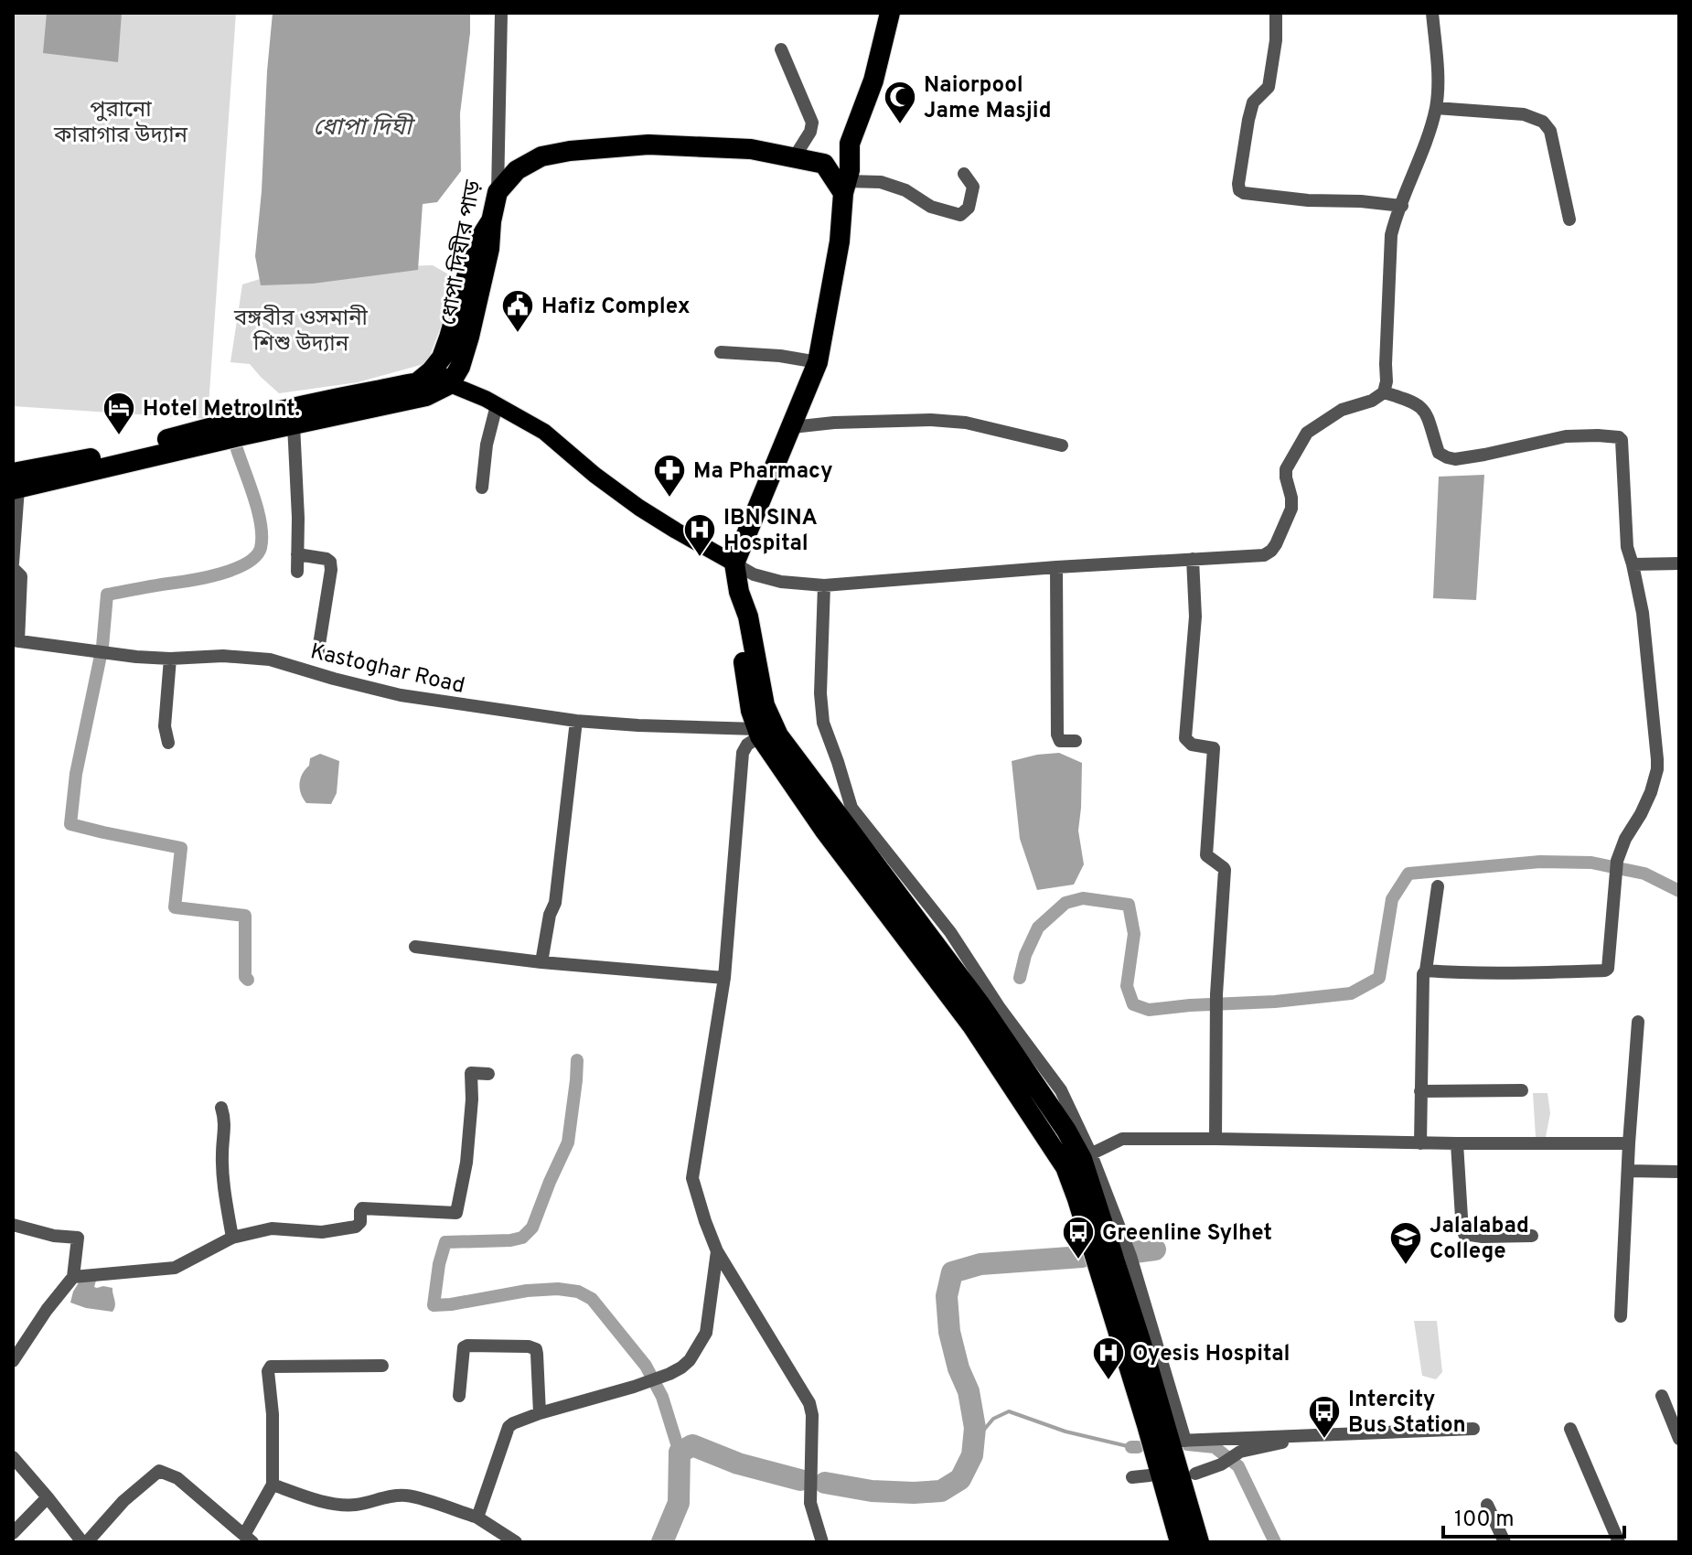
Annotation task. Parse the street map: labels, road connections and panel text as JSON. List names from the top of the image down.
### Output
{
  "streets": {
    "highway": ["ধোপা দিঘীর পাড়"],
    "street": ["Kastoghar Road"]
  },
  "water": ["ধোপা দিঘী"],
  "parks": ["পুরানো কারাগার উদ্যান", "বঙ্গবীর ওসমানী শিশু উদ্যান"],
  "places": {
    "mosque": ["Naiorpool Jame Masjid"],
    "public building": ["Hafiz Complex"],
    "hotel": ["Hotel Metro Int."],
    "pharmacy": ["Ma Pharmacy"],
    "hospital": ["IBN SINA Hospital", "Oyesis Hospital"],
    "bus stop": ["Greenline Sylhet", "Intercity Bus Station"],
    "school or university": ["Jalalabad College"]
  },
  "scale_bar": "100 m"
}
